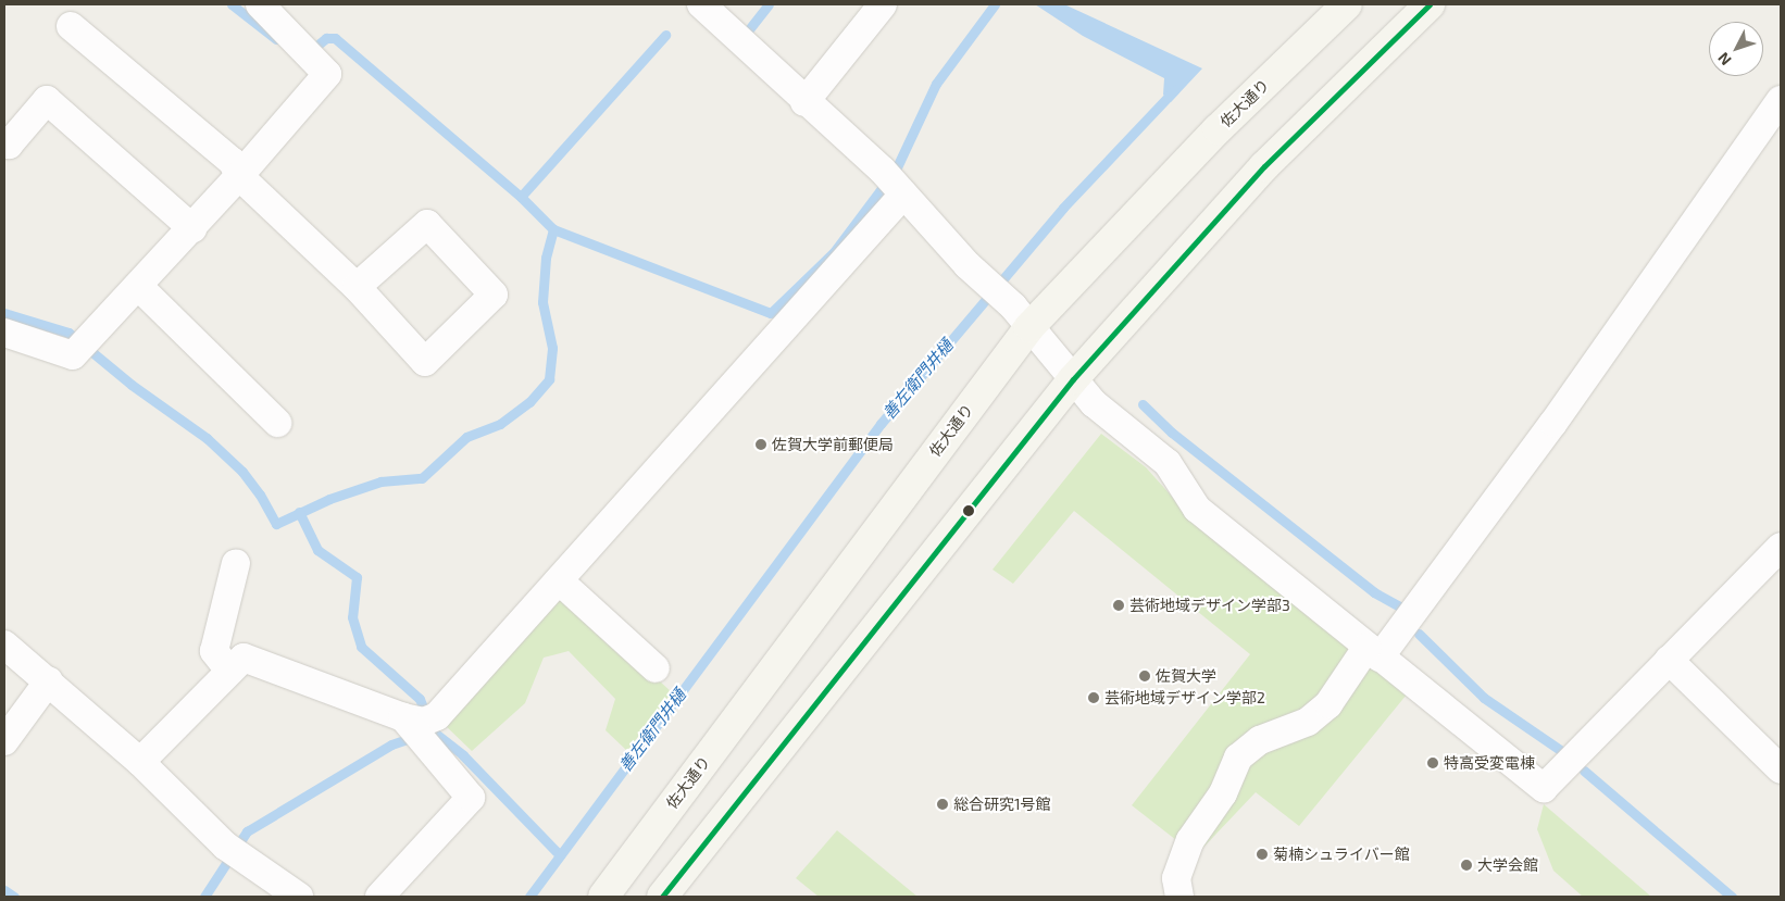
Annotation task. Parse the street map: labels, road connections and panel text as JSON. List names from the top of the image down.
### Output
{
  "streets": {
    "main road": ["佐大通り"]
  },
  "water": ["善左衛門井樋"],
  "places": [
    "佐賀大学前郵便局",
    "芸術地域デザイン学部3",
    "佐賀大学",
    "芸術地域デザイン学部2",
    "特高受変電棟",
    "総合研究1号館",
    "菊楠シュライバー館",
    "大学会館"
  ],
  "north": "bottom left"
}
